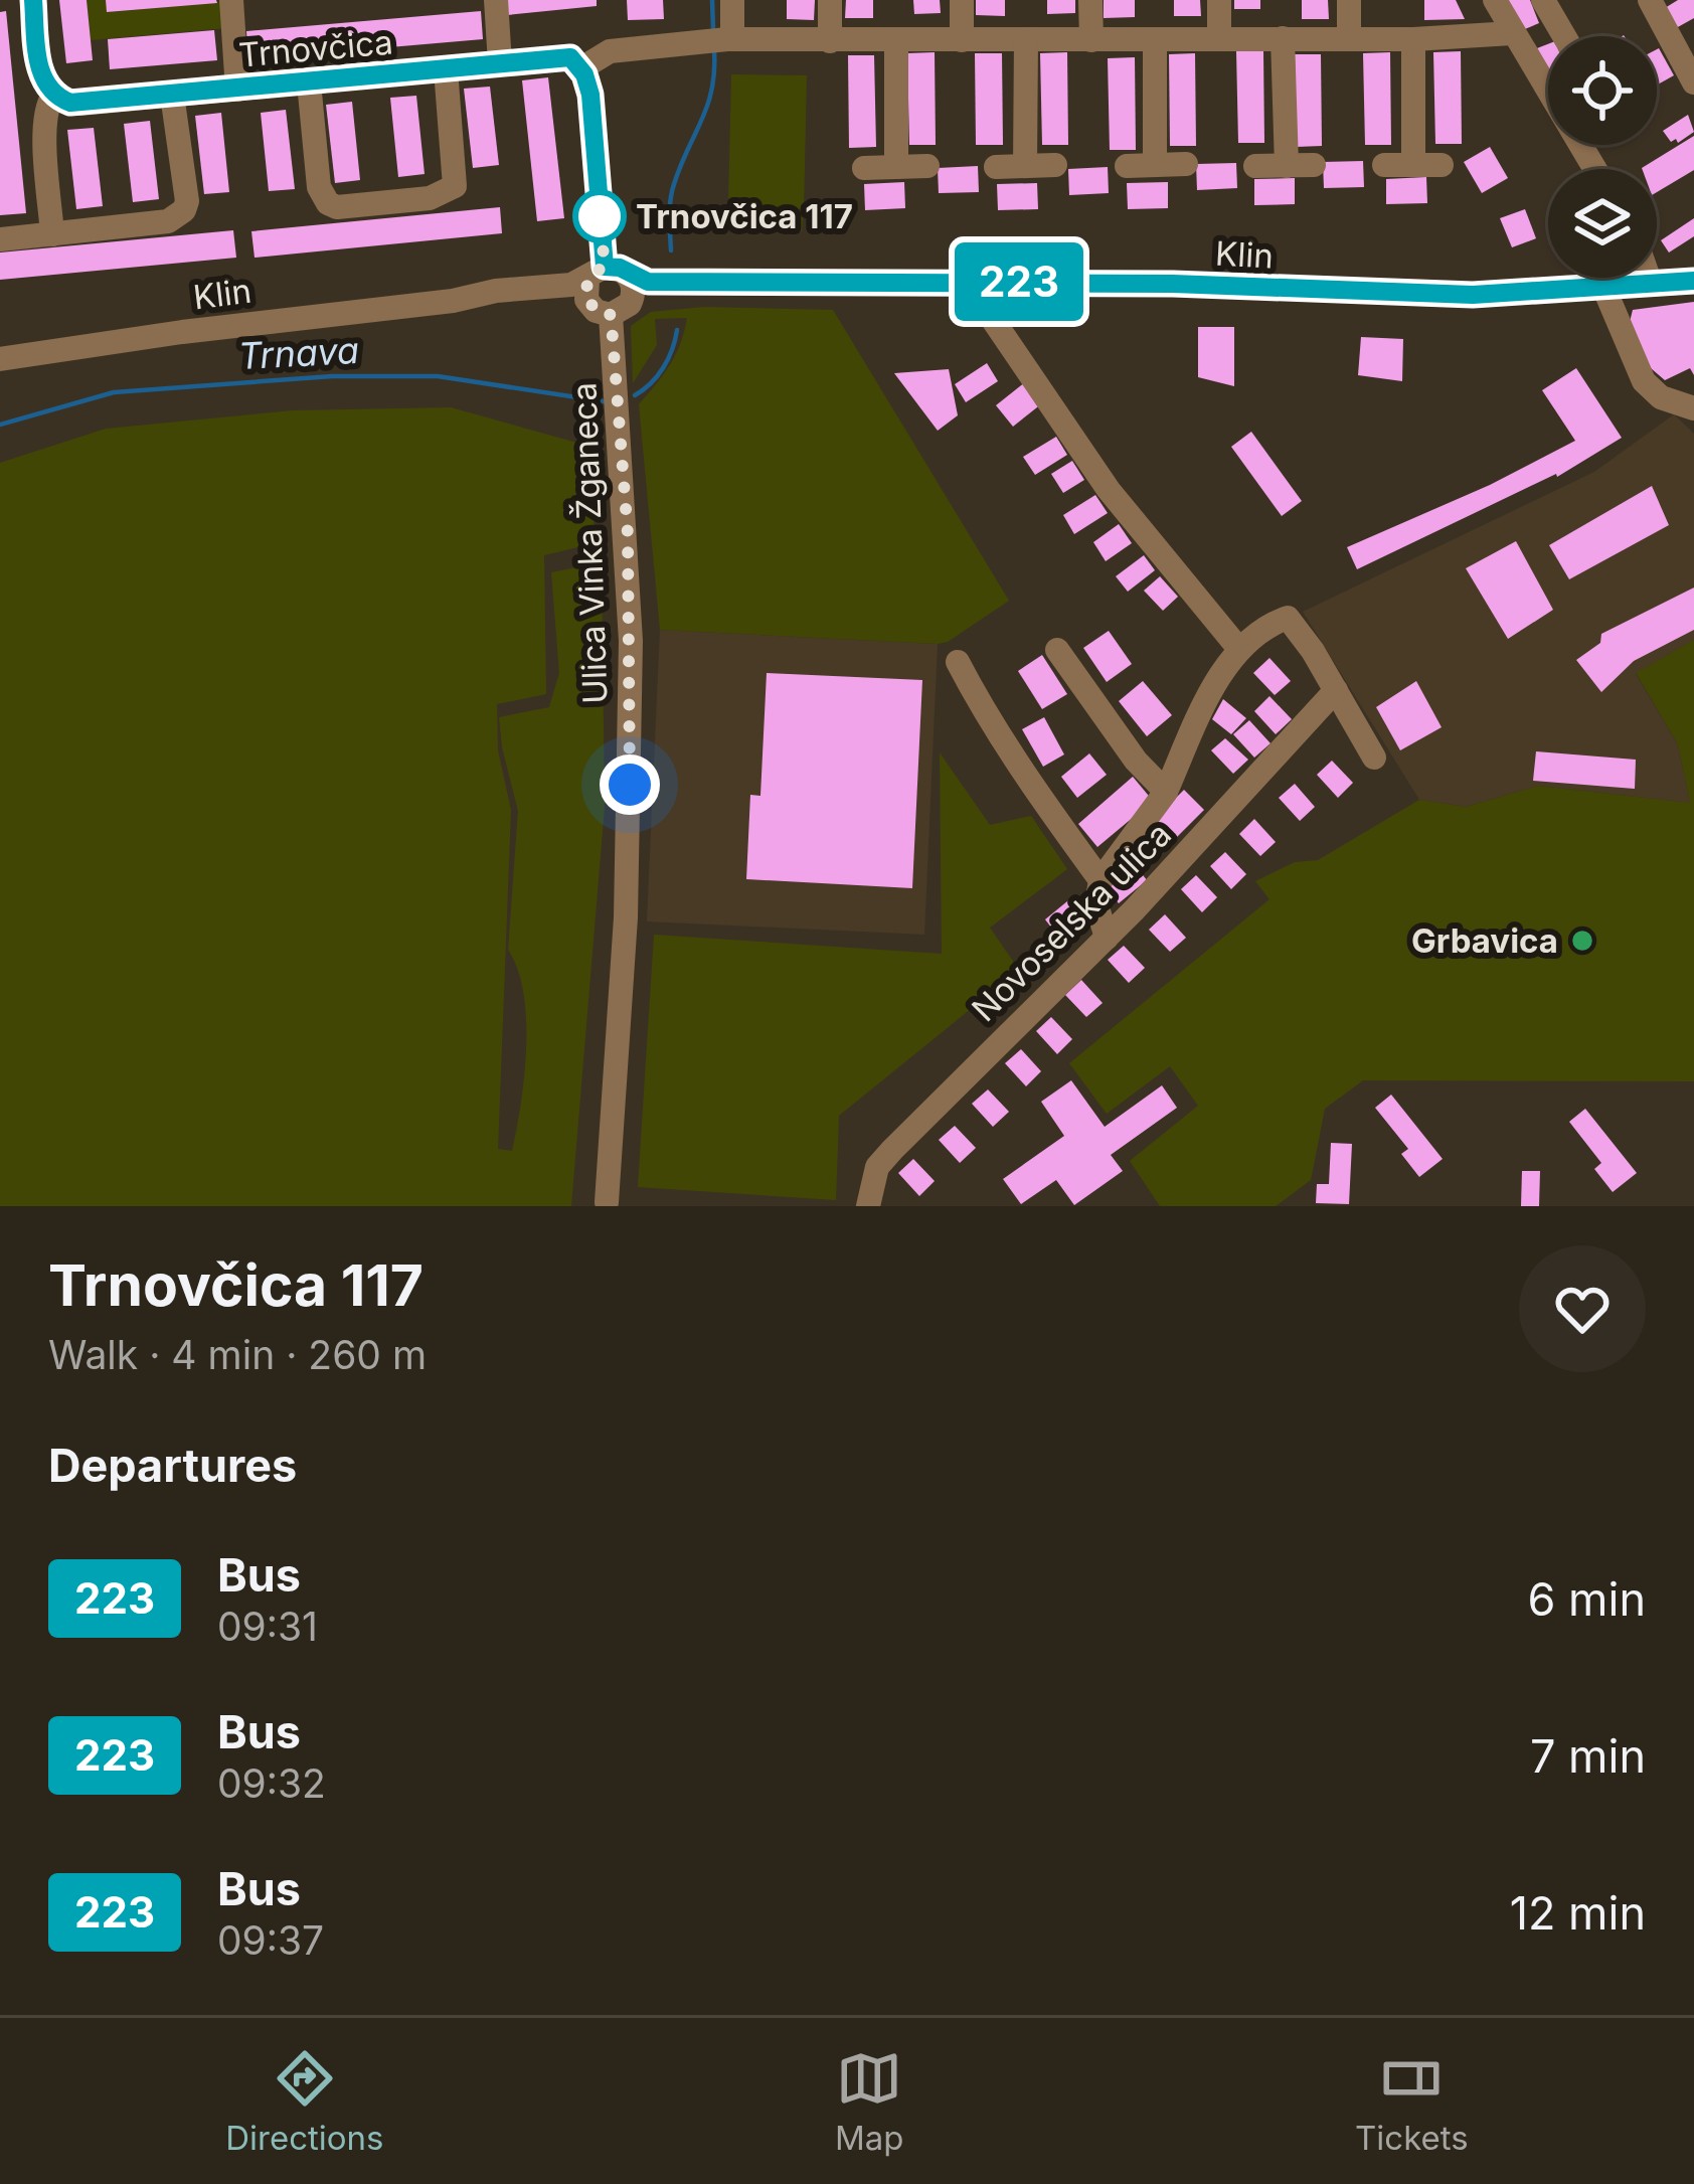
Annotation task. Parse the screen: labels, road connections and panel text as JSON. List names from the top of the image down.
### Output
{
  "streets": {
    "street": [
      "Trnovčica",
      "Klin",
      "Ulica Vinka Žganeca",
      "Novoselska ulica"
    ]
  },
  "crossings": [
    ["Klin", "Ulica Vinka Žganeca"]
  ],
  "water": ["Trnava"],
  "places": ["Trnovčica 117", "Grbavica"],
  "lines": ["bus line 223"],
  "page": {
    "on_map": "223",
    "heading": [
      ["Trnovčica 117", "Walk · 4 min · 260 m"],
      "Departures"
    ],
    "list": [
      {
        "mark": "223",
        "name": "Bus",
        "note": "09:31",
        "value": "6 min"
      },
      {
        "mark": "223",
        "name": "Bus",
        "note": "09:32",
        "value": "7 min"
      },
      {
        "mark": "223",
        "name": "Bus",
        "note": "09:37",
        "value": "12 min"
      }
    ],
    "tabs": ["Directions", "Map", "Tickets"]
  }
}
